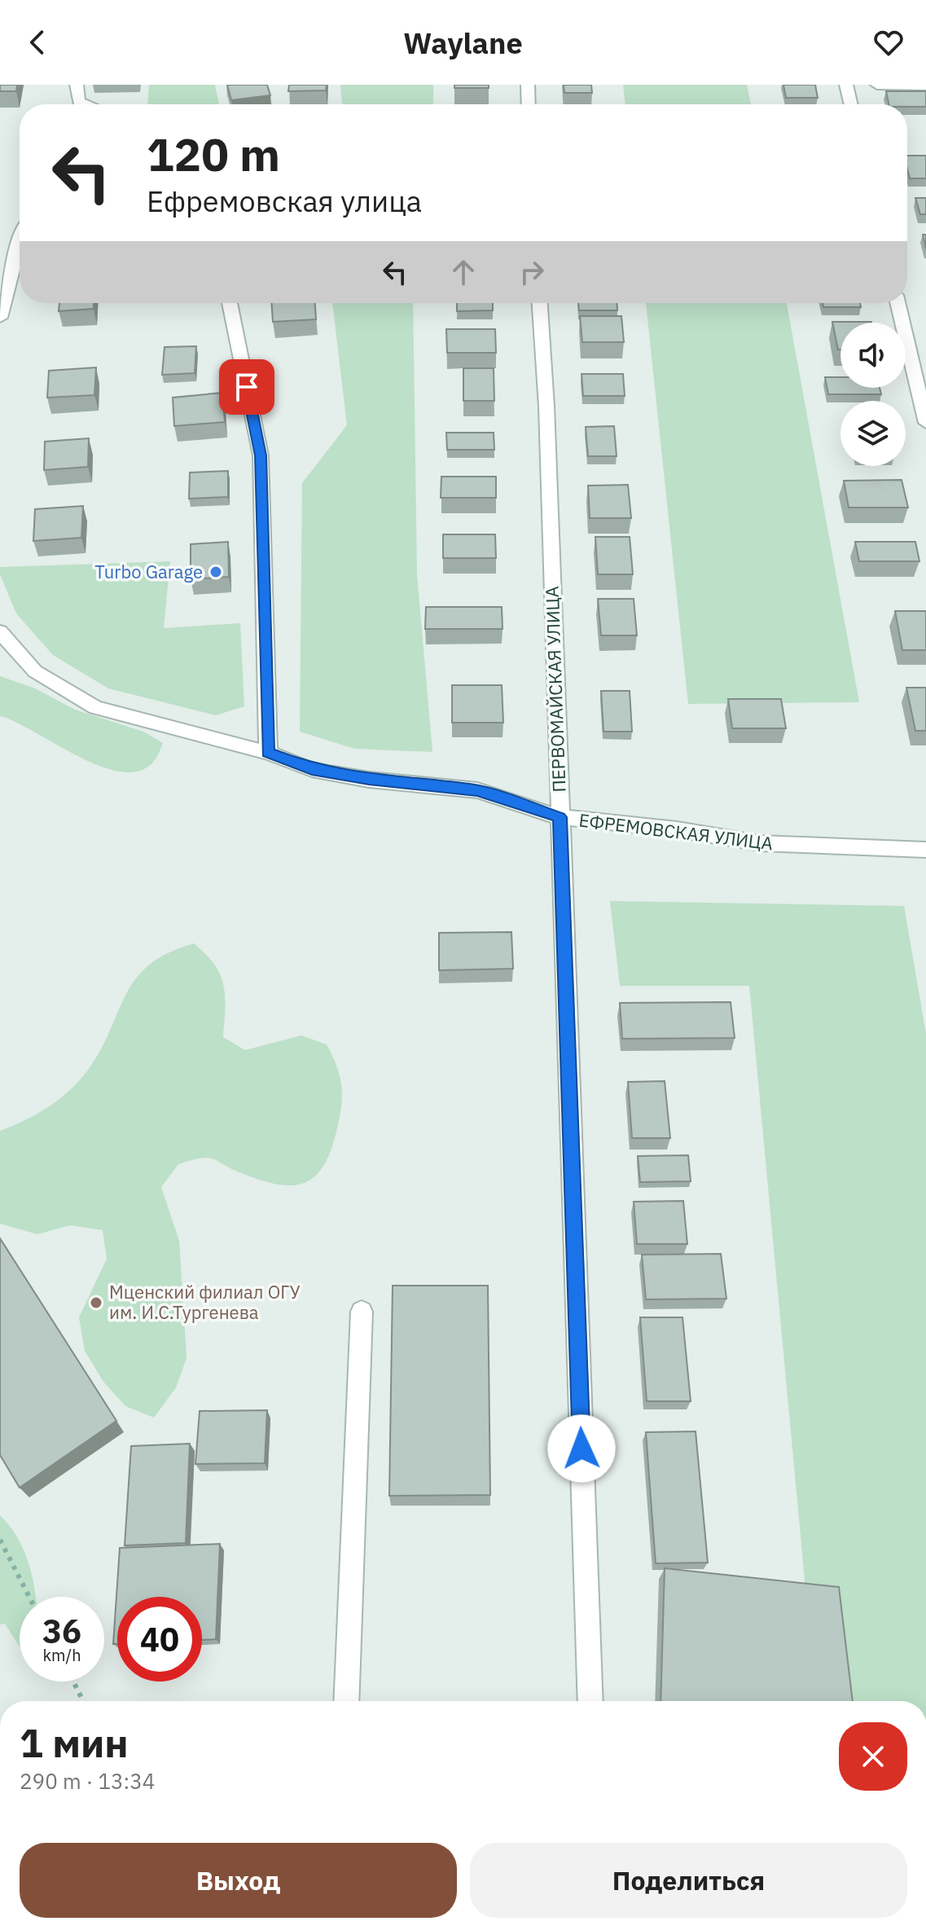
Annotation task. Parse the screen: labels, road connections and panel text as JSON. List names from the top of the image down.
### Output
{
  "streets": {
    "street": ["ПЕРВОМАЙСКАЯ УЛИЦА", "ЕФРЕМОВСКАЯ УЛИЦА"]
  },
  "crossings": [
    ["ПЕРВОМАЙСКАЯ УЛИЦА", "ЕФРЕМОВСКАЯ УЛИЦА"]
  ],
  "places": ["Turbo Garage", "Мценский филиал ОГУ им. И.С.Тургенева"],
  "page": {
    "header": "Waylane",
    "turn": ["120 m", "Ефремовская улица"],
    "speed": "36 km/h",
    "limit": "40",
    "heading": ["1 мин", "290 m · 13:34"],
    "buttons": ["Выход", "Поделиться"]
  }
}
